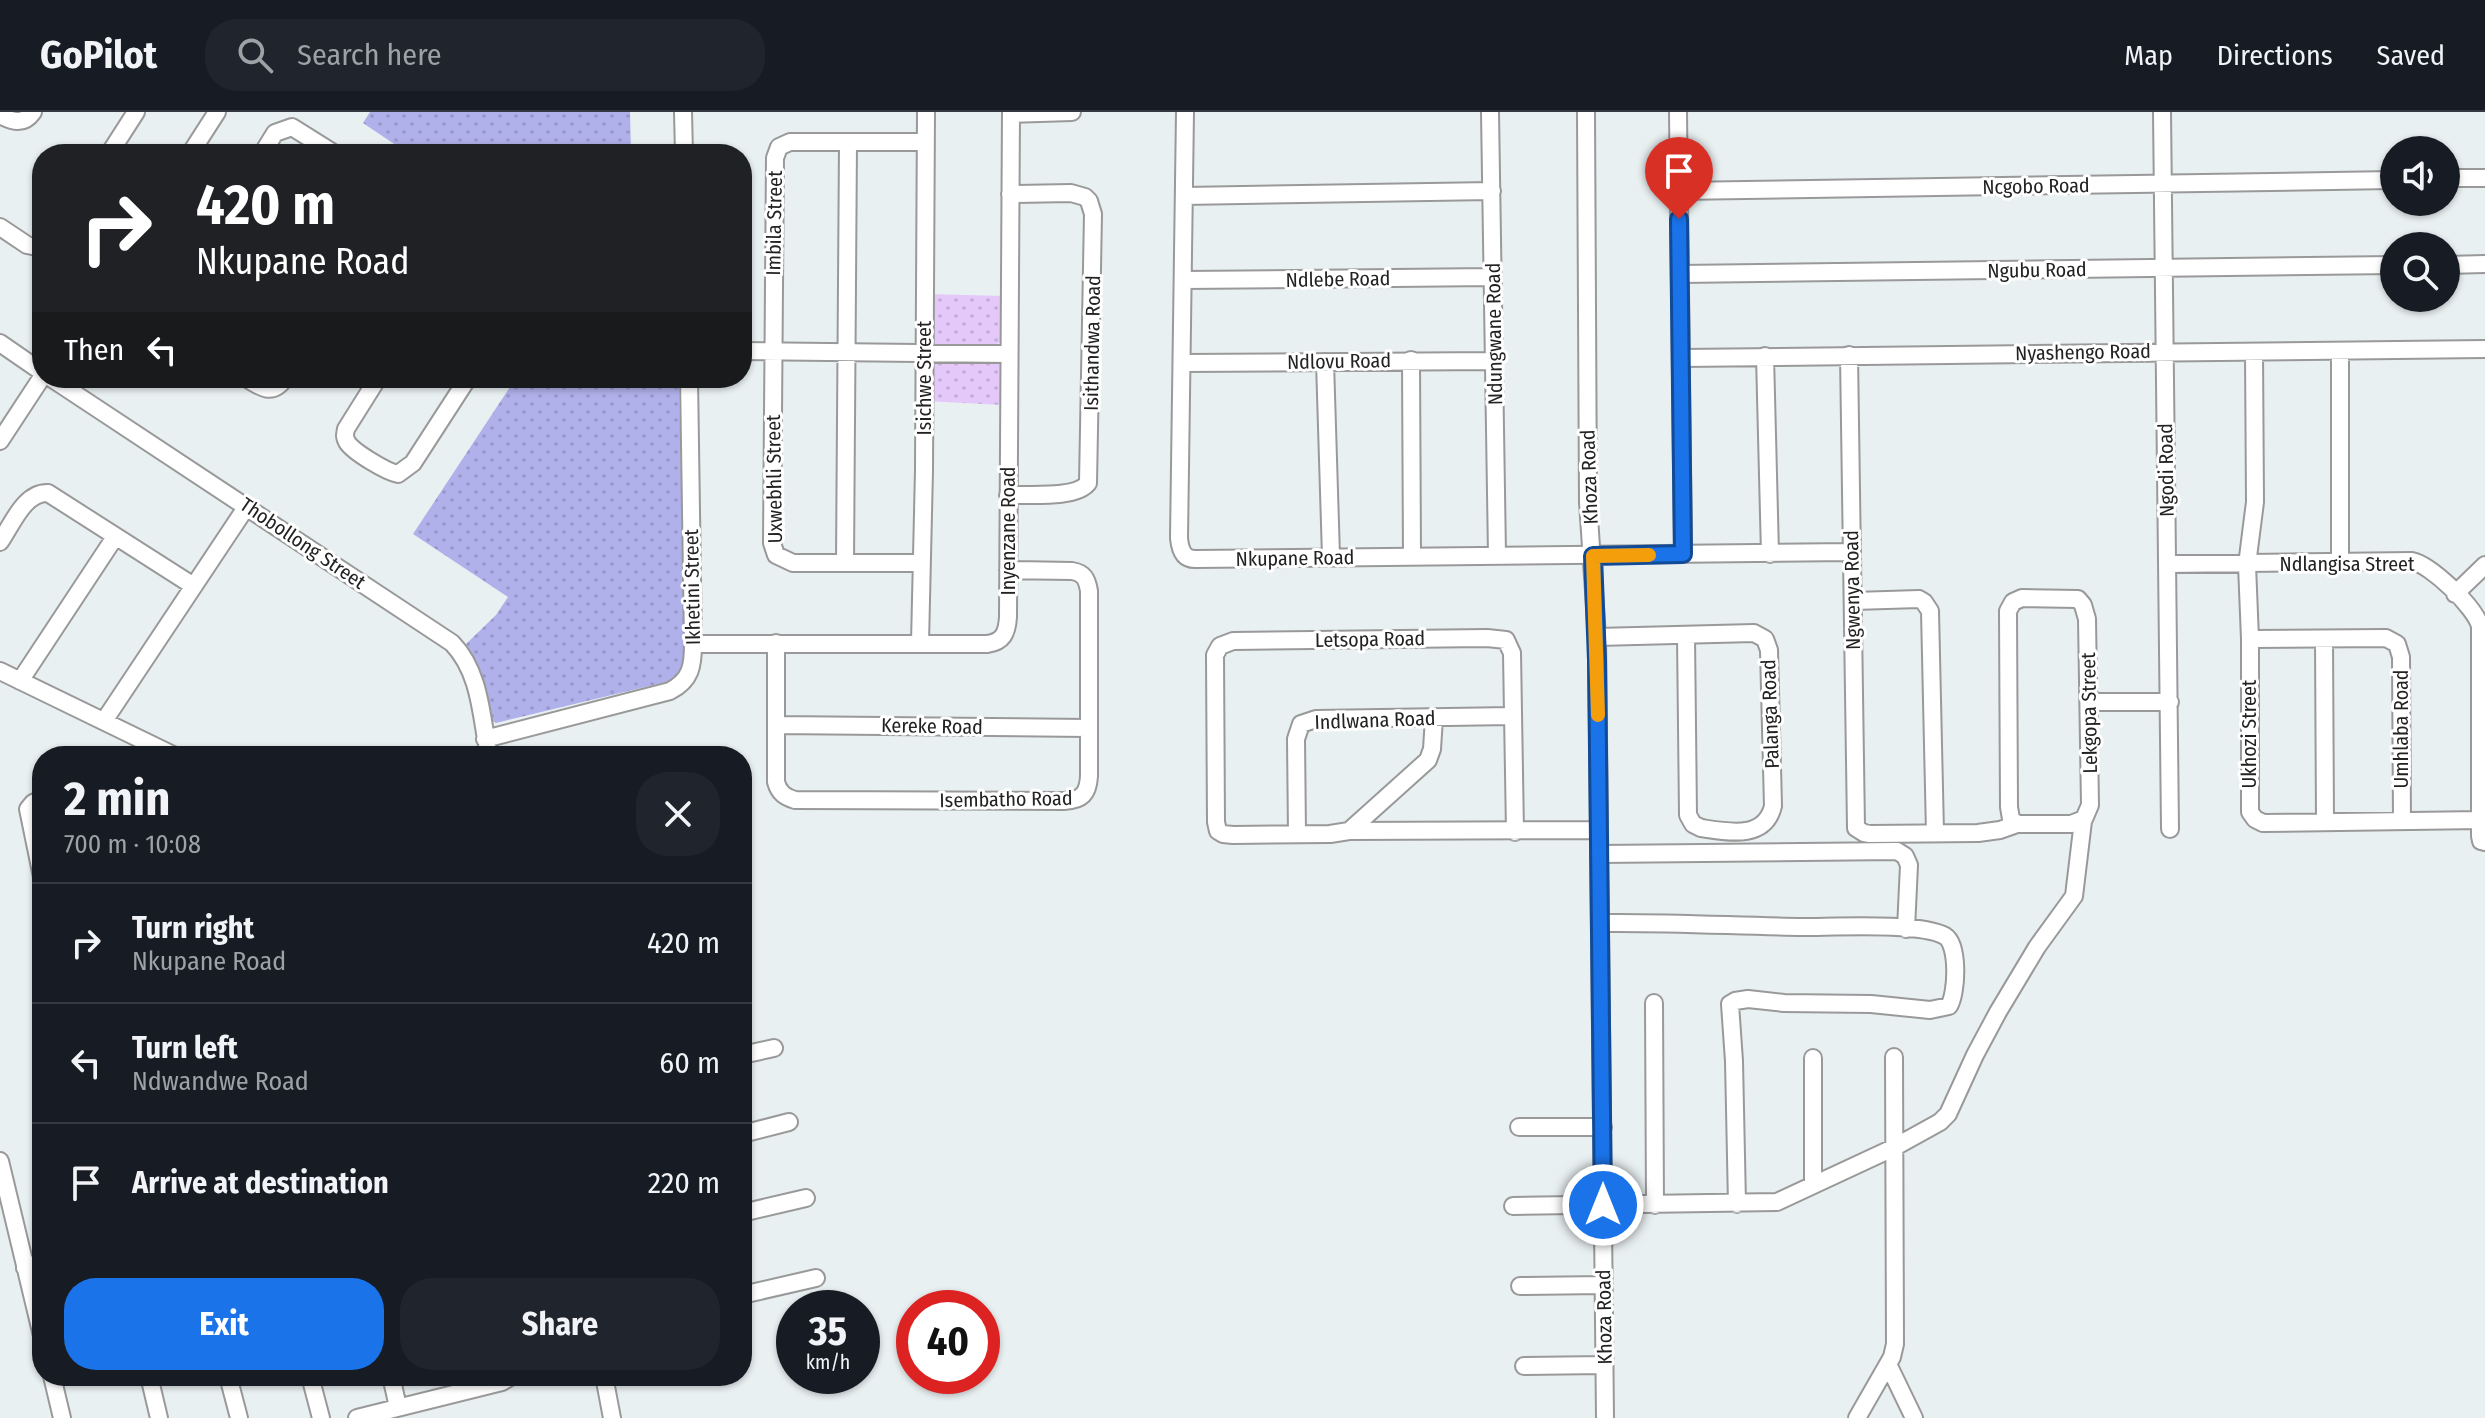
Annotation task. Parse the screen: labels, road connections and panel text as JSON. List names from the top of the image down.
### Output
{
  "streets": {
    "street": [
      "Ncgobo Road",
      "Imbila Street",
      "Ngubu Road",
      "Ndlebe Road",
      "Ndungwane Road",
      "Isithandwa Road",
      "Nyashengo Road",
      "Ndlovu Road",
      "Isichwe Street",
      "Ngodi Road",
      "Khoza Road",
      "Uxwebhli Street",
      "Inyenzane Road",
      "Thobollong Street",
      "Nkupane Road",
      "Ndlangisa Street",
      "Ikhetini Street",
      "Ngwenya Road",
      "Letsopa Road",
      "Lekgopa Street",
      "Palanga Road",
      "Indlwana Road",
      "Kereke Road",
      "Umhlaba Road",
      "Ukhozi Street",
      "Isembatho Road"
    ]
  },
  "crossings": [
    ["Ncgobo Road", "Ngodi Road"],
    ["Imbila Street", "Isichwe Street"],
    ["Imbila Street", "Uxwebhli Street"],
    ["Ngubu Road", "Ngodi Road"],
    ["Ndlebe Road", "Ndungwane Road"],
    ["Ndlebe Road", "Nkupane Road"],
    ["Ndungwane Road", "Ndlovu Road"],
    ["Ndungwane Road", "Nkupane Road"],
    ["Isithandwa Road", "Inyenzane Road"],
    ["Nyashengo Road", "Ngodi Road"],
    ["Nyashengo Road", "Ngwenya Road"],
    ["Nyashengo Road", "Ukhozi Street"],
    ["Ndlovu Road", "Nkupane Road"],
    ["Isichwe Street", "Uxwebhli Street"],
    ["Isichwe Street", "Inyenzane Road"],
    ["Ngodi Road", "Ndlangisa Street"],
    ["Khoza Road", "Nkupane Road"],
    ["Khoza Road", "Lekgopa Street"],
    ["Khoza Road", "Palanga Road"],
    ["Inyenzane Road", "Ikhetini Street"],
    ["Inyenzane Road", "Isembatho Road"],
    ["Nkupane Road", "Ngwenya Road"],
    ["Ndlangisa Street", "Ukhozi Street"],
    ["Letsopa Road", "Indlwana Road"],
    ["Kereke Road", "Isembatho Road"],
    ["Umhlaba Road", "Ukhozi Street"]
  ],
  "page": {
    "header": "GoPilot",
    "search": "Search here",
    "nav": ["Map", "Directions", "Saved"],
    "turn": ["420 m", "Nkupane Road"],
    "then": "Then",
    "heading": ["2 min", "700 m · 10:08"],
    "list": [
      {
        "name": "Turn right",
        "note": "Nkupane Road",
        "value": "420 m"
      },
      {
        "name": "Turn left",
        "note": "Ndwandwe Road",
        "value": "60 m"
      },
      {
        "name": "Arrive at destination",
        "value": "220 m"
      }
    ],
    "buttons": ["Exit", "Share"],
    "speed": "35 km/h",
    "limit": "40"
  }
}
